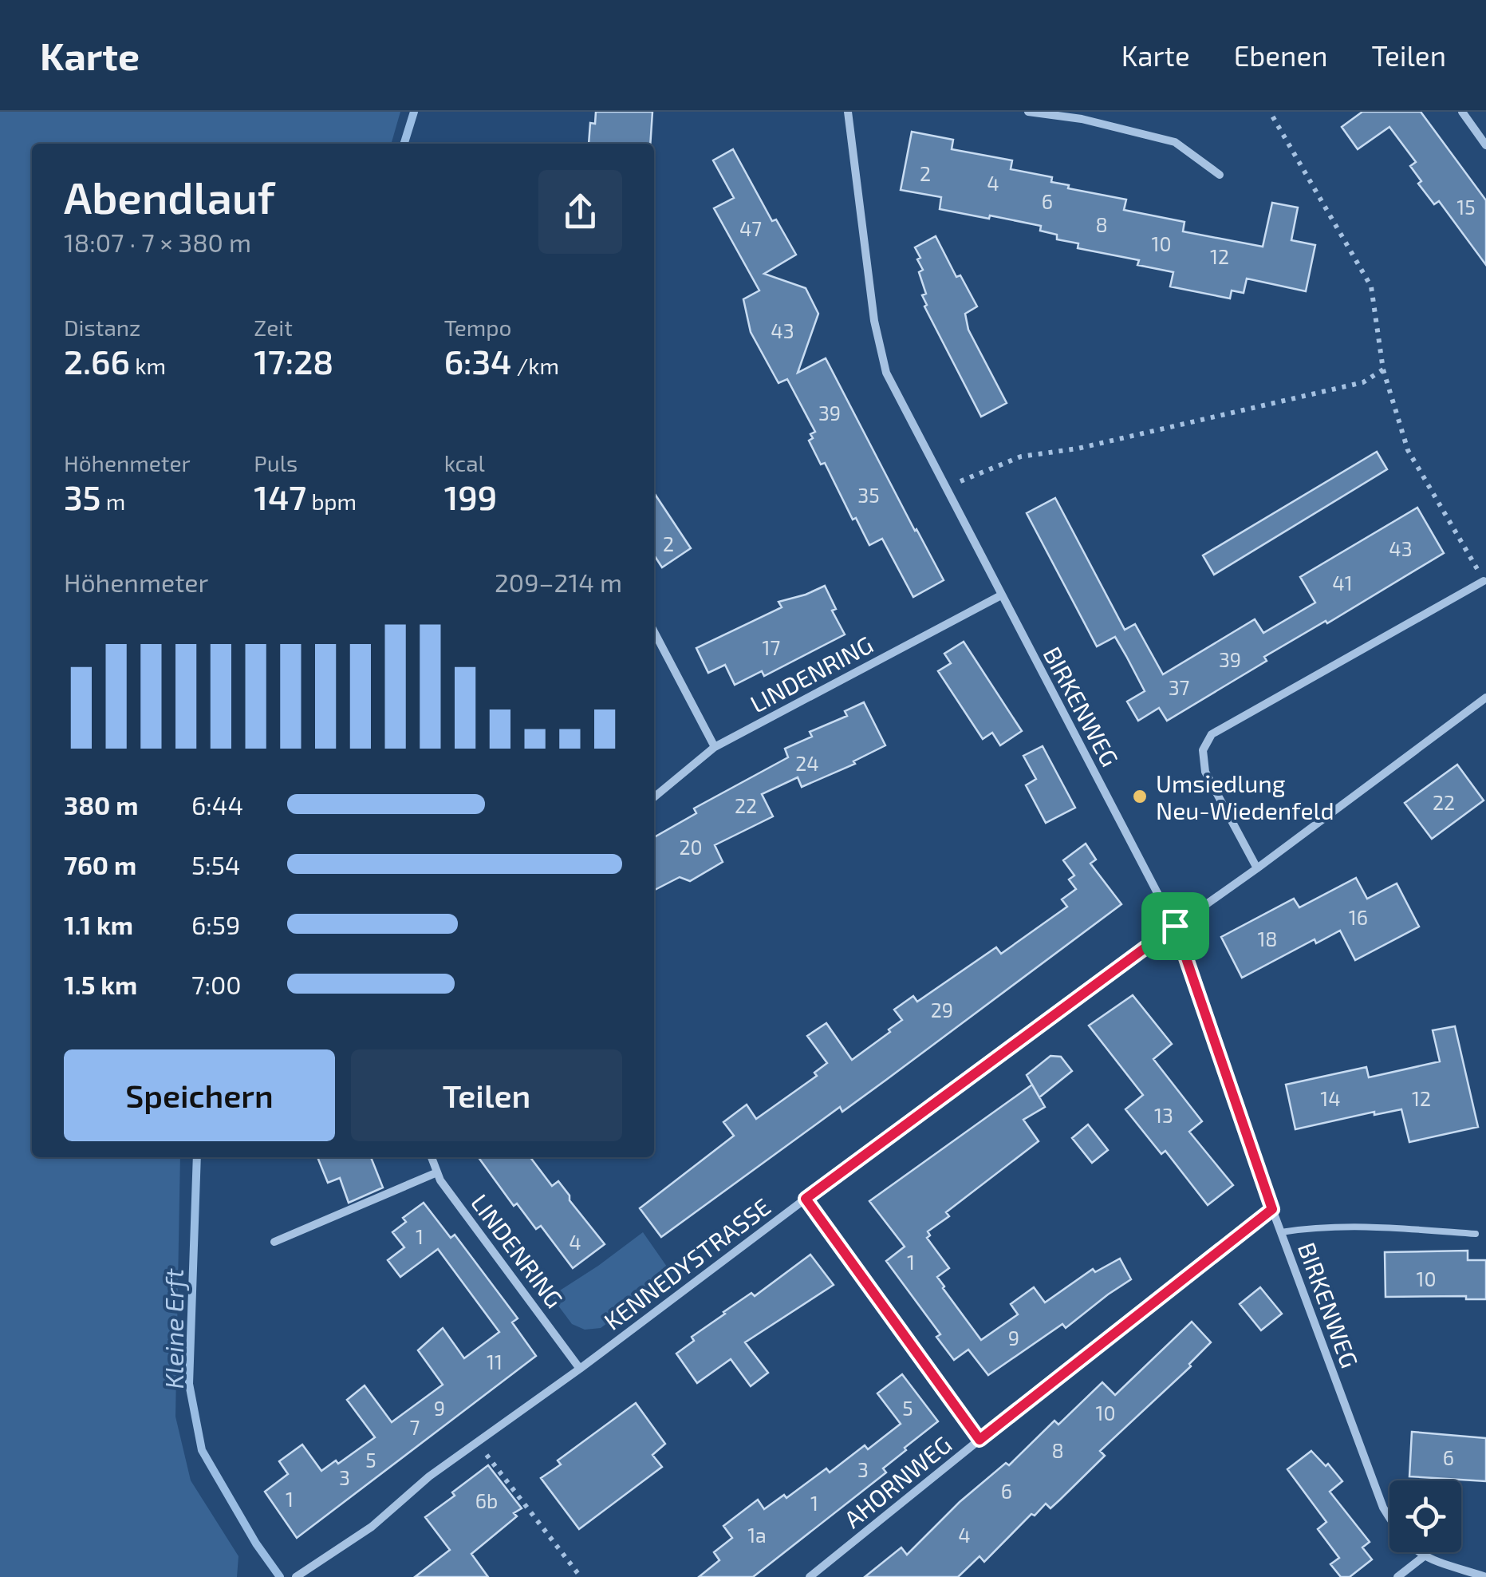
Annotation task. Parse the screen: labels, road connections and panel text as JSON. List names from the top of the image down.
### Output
{
  "streets": {
    "street": [
      "LINDENRING",
      "BIRKENWEG",
      "KENNEDYSTRASSE",
      "AHORNWEG"
    ]
  },
  "crossings": [
    ["LINDENRING", "BIRKENWEG"],
    ["LINDENRING", "KENNEDYSTRASSE"],
    ["BIRKENWEG", "KENNEDYSTRASSE"],
    ["BIRKENWEG", "AHORNWEG"]
  ],
  "water": ["Kleine Erft"],
  "places": ["Umsiedlung Neu-Wiedenfeld"],
  "house_numbers": [
    "2",
    "4",
    "6",
    "15",
    "8",
    "47",
    "10",
    "12",
    "43",
    "39",
    "35",
    "2",
    "43",
    "41",
    "17",
    "39",
    "37",
    "24",
    "22",
    "22",
    "20",
    "16",
    "18",
    "29",
    "14",
    "12",
    "13",
    "1",
    "4",
    "1",
    "10",
    "9",
    "11",
    "9",
    "5",
    "10",
    "7",
    "8",
    "6",
    "5",
    "3",
    "3",
    "6",
    "1",
    "6b",
    "1",
    "1a",
    "4"
  ],
  "page": {
    "header": "Karte",
    "nav": ["Karte", "Ebenen", "Teilen"],
    "heading": ["Abendlauf", "18:07 · 7 × 380 m"],
    "stats": [
      ["Distanz", "2.66 km"],
      ["Zeit", "17:28"],
      ["Tempo", "6:34 /km"],
      ["Höhenmeter", "35 m"],
      ["Puls", "147 bpm"],
      ["kcal", "199"]
    ],
    "chart": ["Höhenmeter", "209–214 m"],
    "list": [
      {
        "name": "380 m",
        "note": "6:44"
      },
      {
        "name": "760 m",
        "note": "5:54"
      },
      {
        "name": "1.1 km",
        "note": "6:59"
      },
      {
        "name": "1.5 km",
        "note": "7:00"
      }
    ],
    "buttons": ["Speichern", "Teilen"]
  }
}
